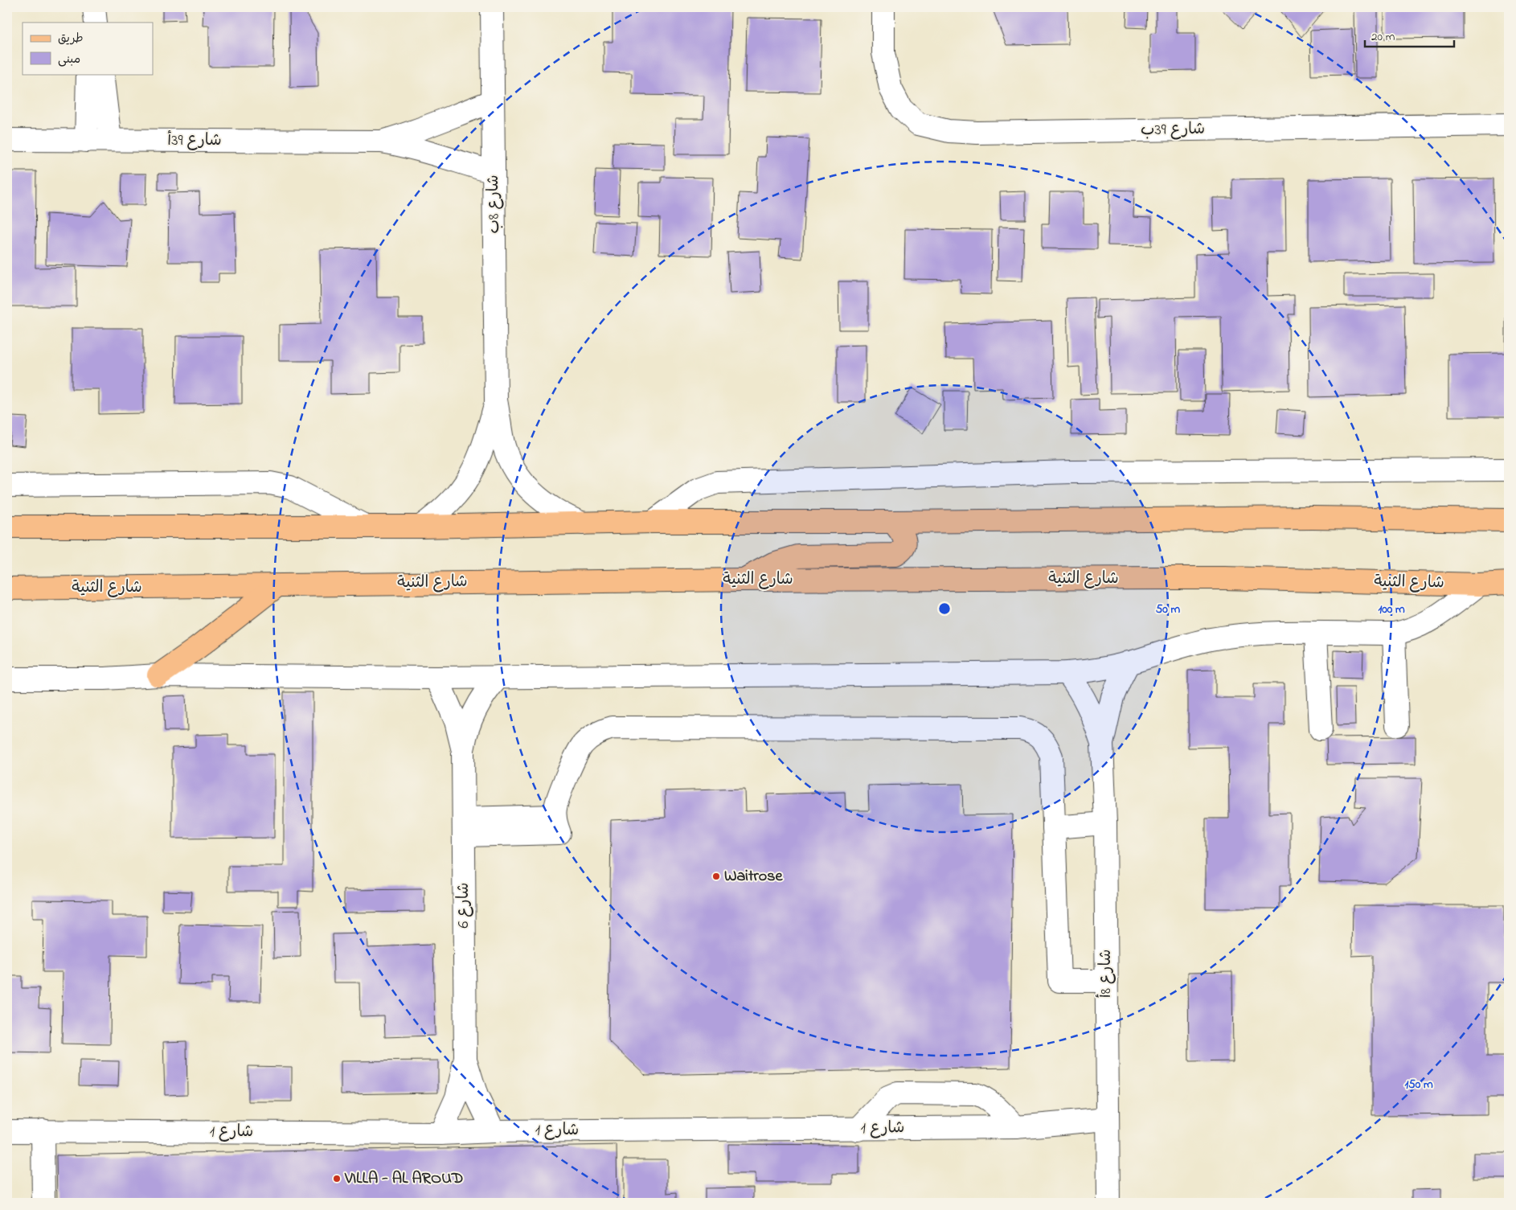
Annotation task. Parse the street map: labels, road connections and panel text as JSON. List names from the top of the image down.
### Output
{
  "streets": {
    "main road": ["شارع الثنية"],
    "street": [
      "شارع 39ب",
      "شارع 39أ",
      "شارع 8ب",
      "شارع 6",
      "شارع 8أ",
      "شارع 1"
    ]
  },
  "crossings": [
    ["شارع 39أ", "شارع 8ب"],
    ["شارع 6", "شارع 1"],
    ["شارع 8أ", "شارع 1"]
  ],
  "places": ["Waitrose", "VILLA - AL AROUD"],
  "legend": ["طريق", "مبنى"],
  "scale_bar": "20 m",
  "rings": ["50 m", "100 m", "150 m"]
}
